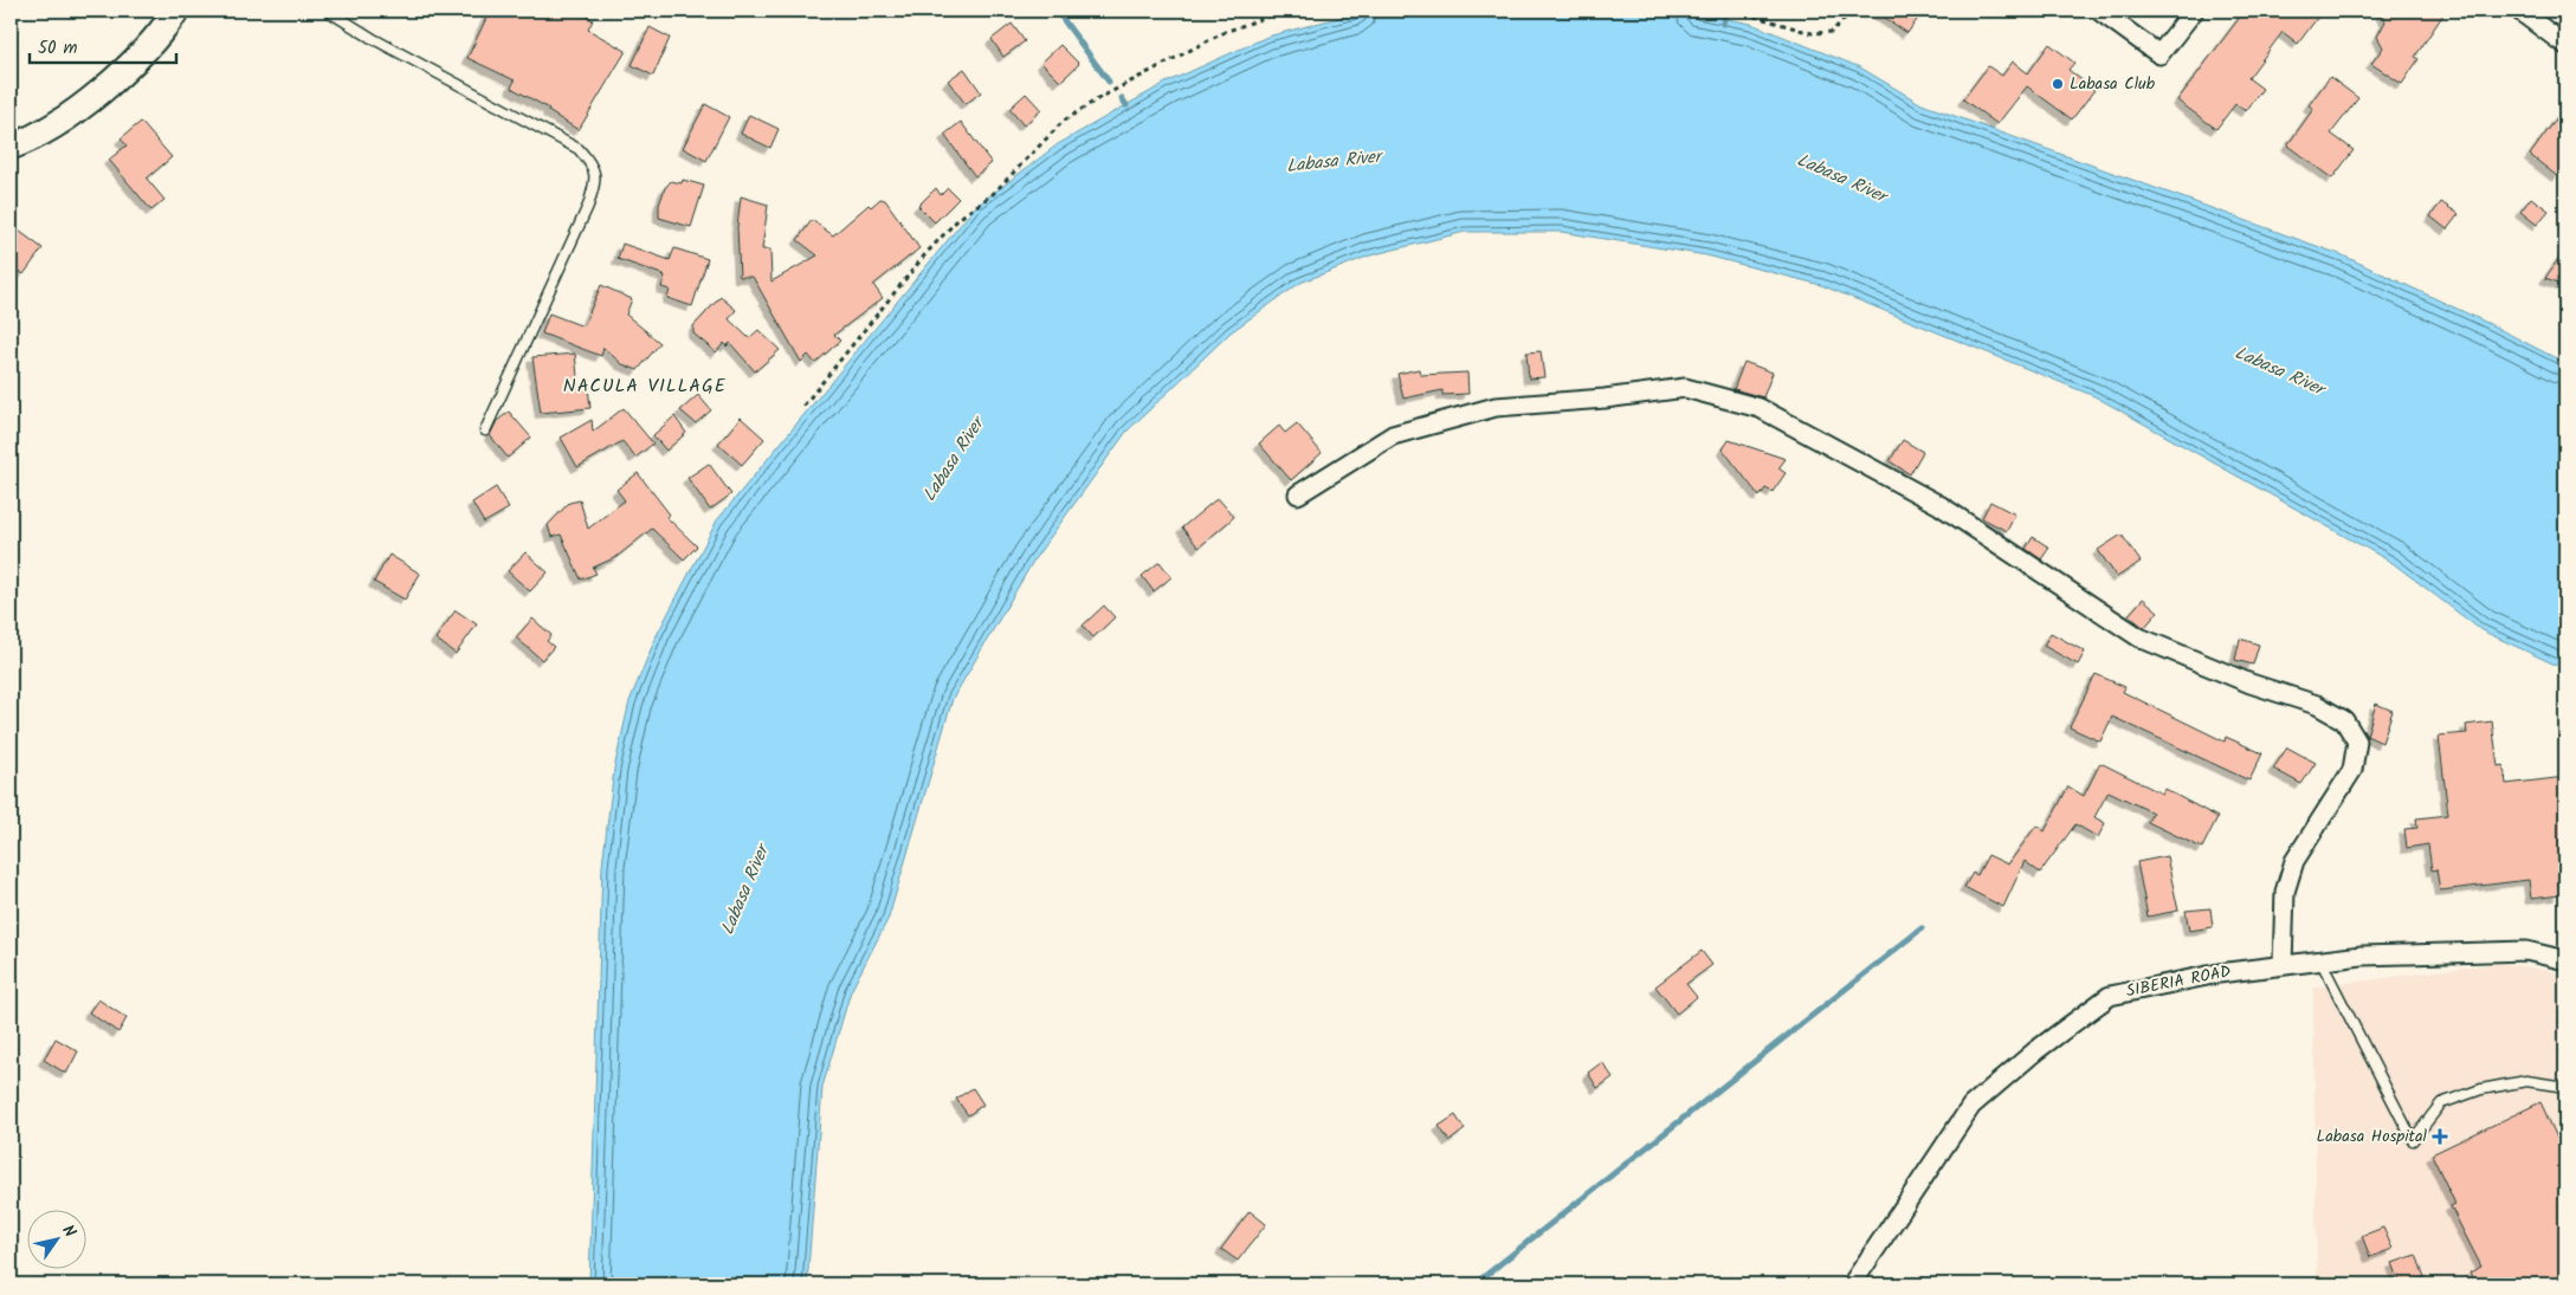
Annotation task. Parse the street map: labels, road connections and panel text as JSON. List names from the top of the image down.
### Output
{
  "streets": {
    "street": ["SIBERIA ROAD"]
  },
  "districts": ["NACULA VILLAGE"],
  "water": ["Labasa River"],
  "places": {
    "other": ["Labasa Club"],
    "health": ["Labasa Hospital"]
  },
  "scale_bar": "50 m",
  "north": "top right"
}
